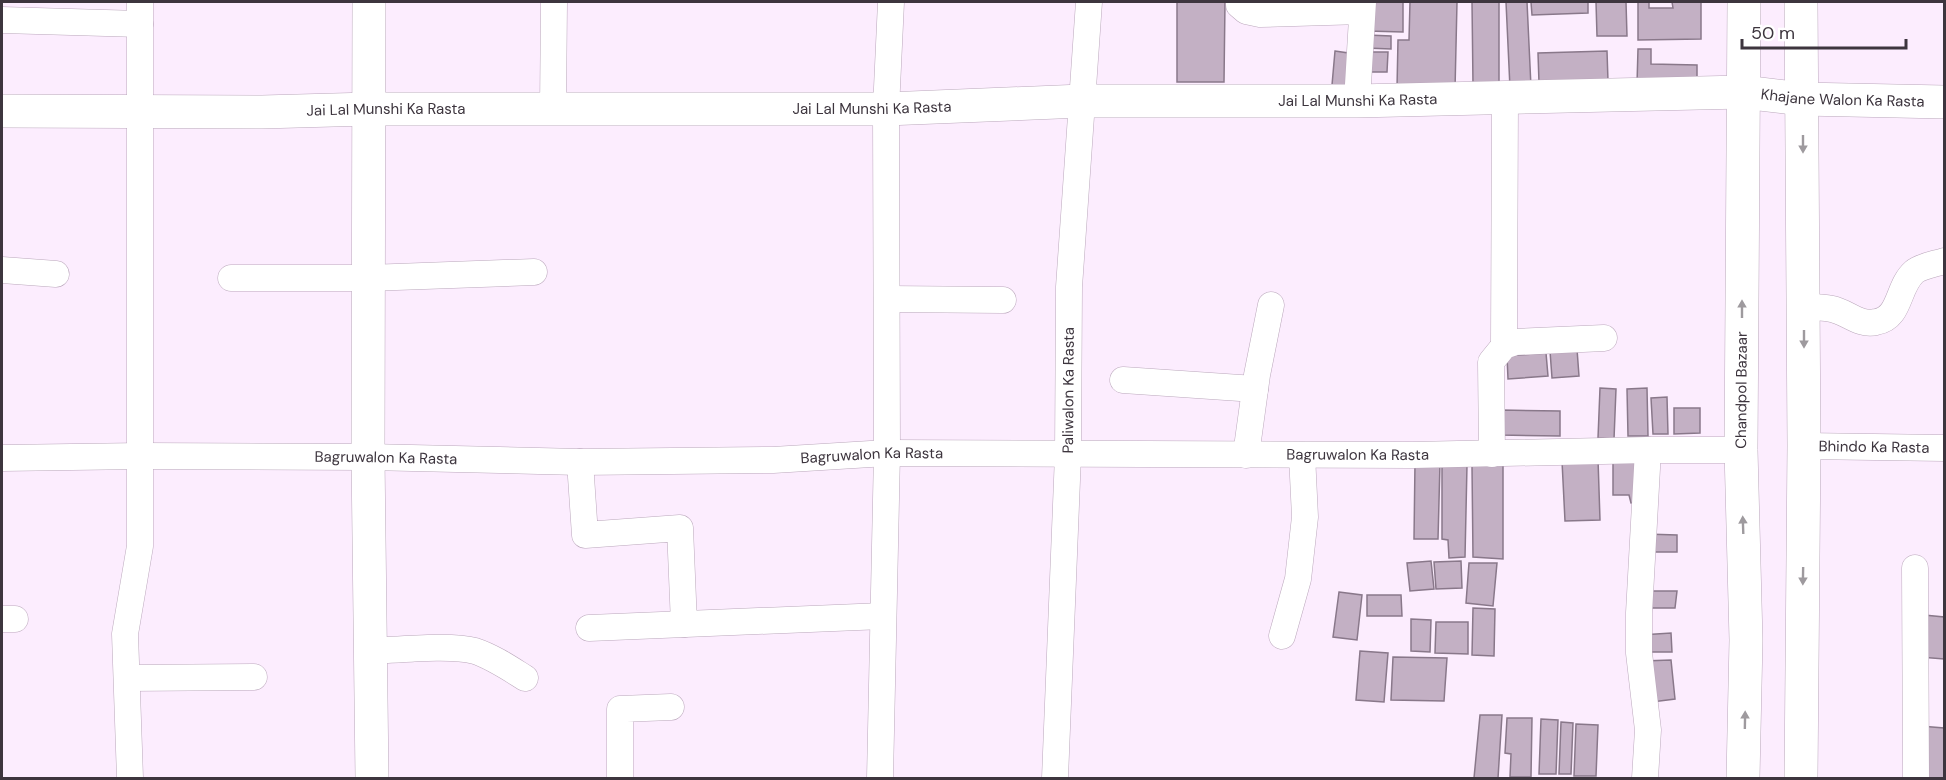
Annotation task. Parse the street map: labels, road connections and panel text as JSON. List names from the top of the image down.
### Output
{
  "streets": {
    "main road": ["Khajane Walon Ka Rasta", "Jai Lal Munshi Ka Rasta", "Chandpol Bazaar"],
    "street": ["Paliwalon Ka Rasta", "Bhindo Ka Rasta", "Bagruwalon Ka Rasta"]
  },
  "crossings": [
    ["Khajane Walon Ka Rasta", "Jai Lal Munshi Ka Rasta"],
    ["Khajane Walon Ka Rasta", "Chandpol Bazaar"],
    ["Jai Lal Munshi Ka Rasta", "Paliwalon Ka Rasta"],
    ["Jai Lal Munshi Ka Rasta", "Chandpol Bazaar"],
    ["Paliwalon Ka Rasta", "Bagruwalon Ka Rasta"],
    ["Chandpol Bazaar", "Bagruwalon Ka Rasta"]
  ],
  "scale_bar": "50 m"
}
